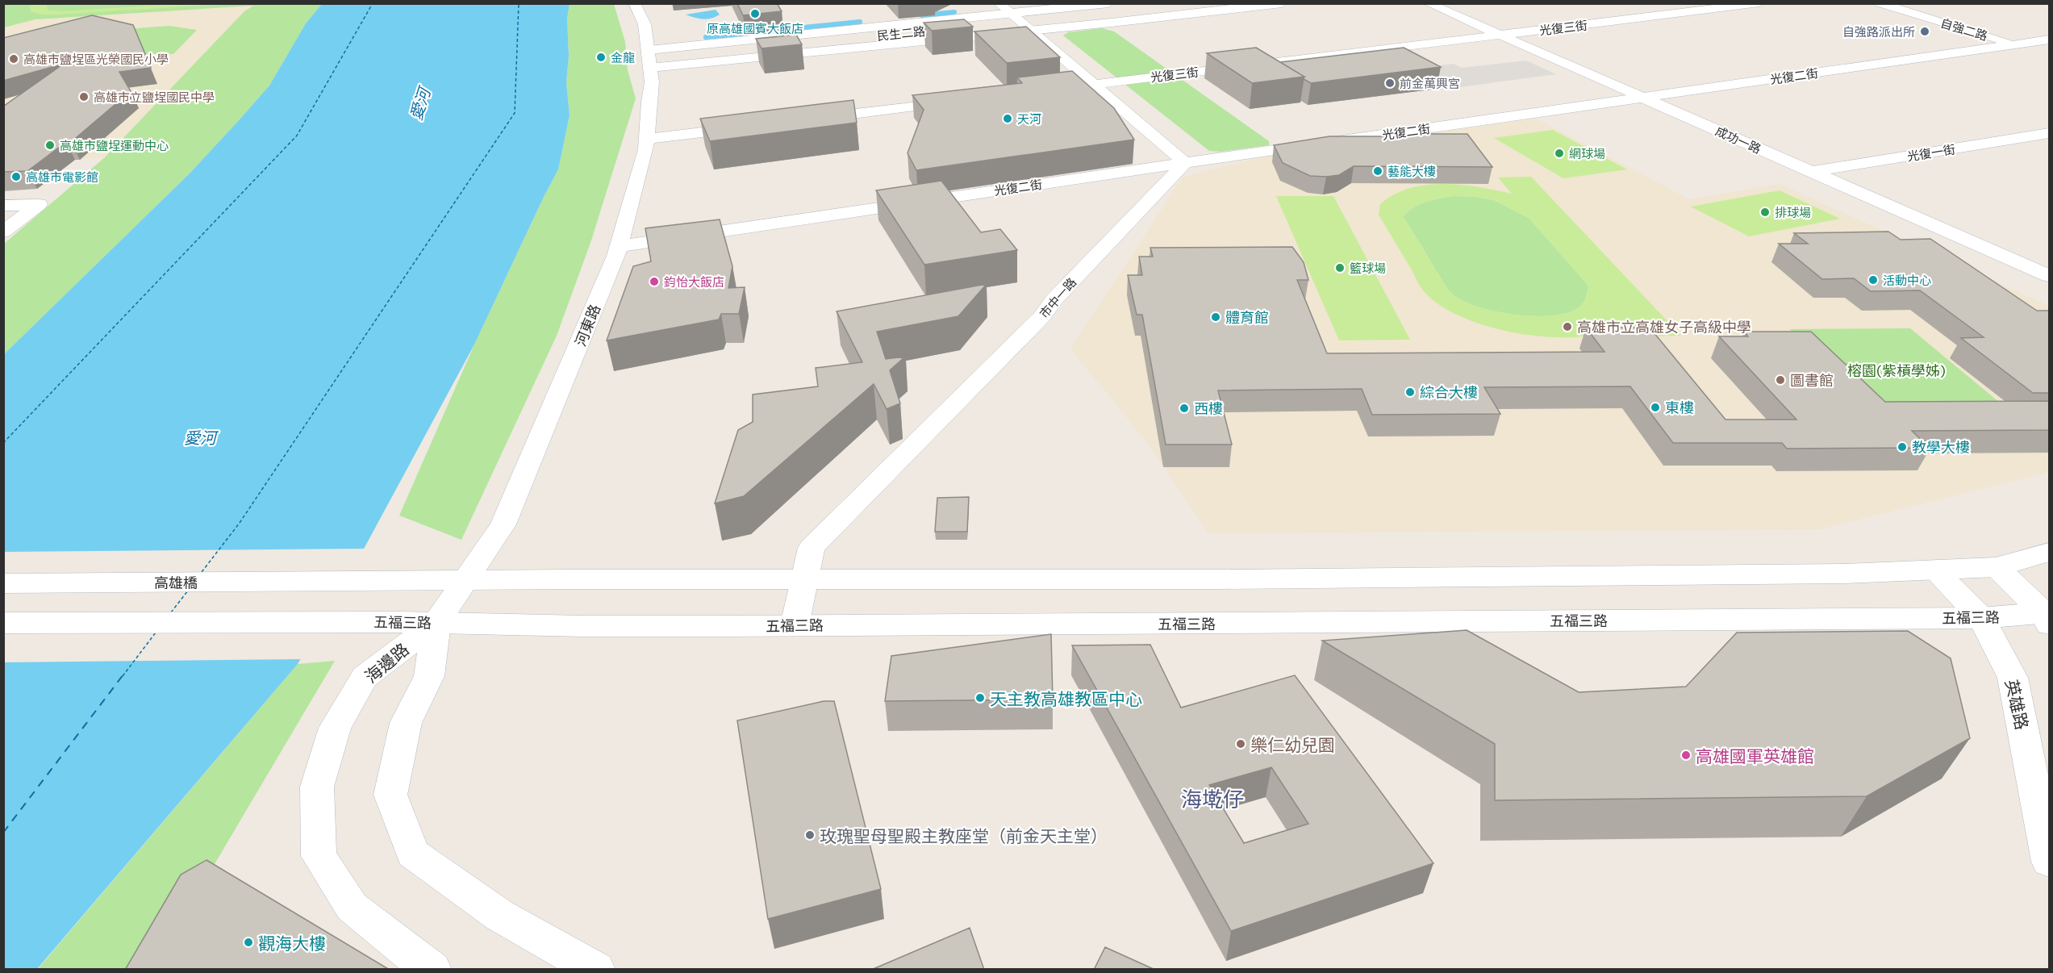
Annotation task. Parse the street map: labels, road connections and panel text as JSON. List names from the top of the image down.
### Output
{
  "streets": {
    "street": [
      "光復三街",
      "自強二路",
      "民生二路",
      "光復二街",
      "成功一路",
      "光復一街",
      "市中一路",
      "河東路",
      "高雄橋",
      "五福三路",
      "海邊路",
      "英雄路"
    ]
  },
  "crossings": [
    ["光復三街", "成功一路"],
    ["自強二路", "光復二街"],
    ["民生二路", "河東路"],
    ["光復二街", "成功一路"],
    ["光復二街", "市中一路"],
    ["光復二街", "河東路"],
    ["成功一路", "光復一街"],
    ["市中一路", "五福三路"],
    ["河東路", "高雄橋"],
    ["河東路", "五福三路"],
    ["河東路", "海邊路"],
    ["五福三路", "海邊路"],
    ["五福三路", "英雄路"]
  ],
  "districts": ["海墘仔"],
  "water": ["愛河"],
  "parks": ["榕園(紫槓學姊)"],
  "places": [
    "原高雄國賓大飯店",
    "自強路派出所",
    "金龍",
    "高雄市鹽埕區光榮國民小學",
    "前金萬興宮",
    "高雄市立鹽埕國民中學",
    "天河",
    "高雄市鹽埕運動中心",
    "網球場",
    "藝能大樓",
    "高雄市電影館",
    "排球場",
    "籃球場",
    "活動中心",
    "鈞怡大飯店",
    "體育館",
    "高雄市立高雄女子高級中學",
    "圖書館",
    "綜合大樓",
    "東樓",
    "西樓",
    "教學大樓",
    "天主教高雄教區中心",
    "樂仁幼兒園",
    "高雄國軍英雄館",
    "玫瑰聖母聖殿主教座堂（前金天主堂）",
    "觀海大樓"
  ]
}
